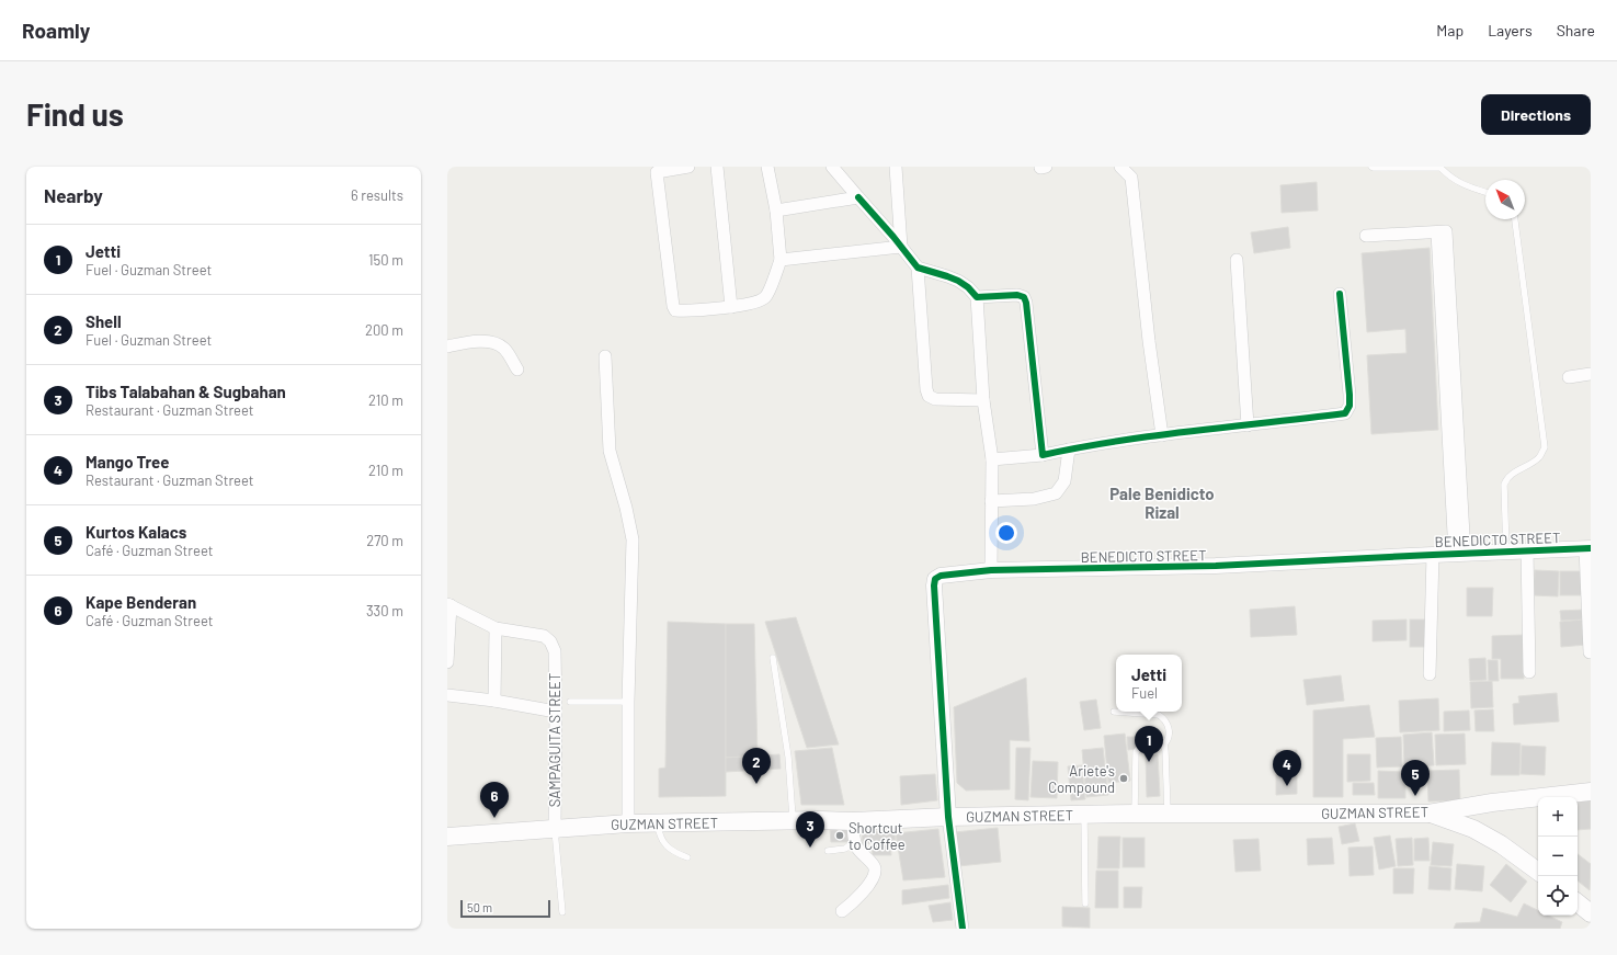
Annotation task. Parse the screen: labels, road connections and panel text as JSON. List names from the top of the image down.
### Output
{
  "streets": {
    "main road": ["GUZMAN STREET"],
    "street": ["BENEDICTO STREET", "SAMPAGUITA STREET"]
  },
  "crossings": [
    ["BENEDICTO STREET", "GUZMAN STREET"],
    ["SAMPAGUITA STREET", "GUZMAN STREET"]
  ],
  "districts": ["Pale Benidicto Rizal"],
  "places": ["Ariete's Compound", "Shortcut to Coffee"],
  "scale_bar": "50 m",
  "north": "top left",
  "page": {
    "header": "Roamly",
    "nav": ["Map", "Layers", "Share"],
    "buttons": "Directions",
    "title": "Find us",
    "heading": ["Nearby", "6 results"],
    "list": [
      {
        "mark": "1",
        "name": "Jetti",
        "note": "Fuel · Guzman Street",
        "value": "150 m"
      },
      {
        "mark": "2",
        "name": "Shell",
        "note": "Fuel · Guzman Street",
        "value": "200 m"
      },
      {
        "mark": "3",
        "name": "Tibs Talabahan & Sugbahan",
        "note": "Restaurant · Guzman Street",
        "value": "210 m"
      },
      {
        "mark": "4",
        "name": "Mango Tree",
        "note": "Restaurant · Guzman Street",
        "value": "210 m"
      },
      {
        "mark": "5",
        "name": "Kurtos Kalacs",
        "note": "Café · Guzman Street",
        "value": "270 m"
      },
      {
        "mark": "6",
        "name": "Kape Benderan",
        "note": "Café · Guzman Street",
        "value": "330 m"
      }
    ],
    "popup": ["Jetti", "Fuel"],
    "pins": [
      "1",
      "2",
      "4",
      "5",
      "6",
      "3"
    ],
    "map_buttons": ["+", "−"],
    "scale": "50 m"
  }
}
